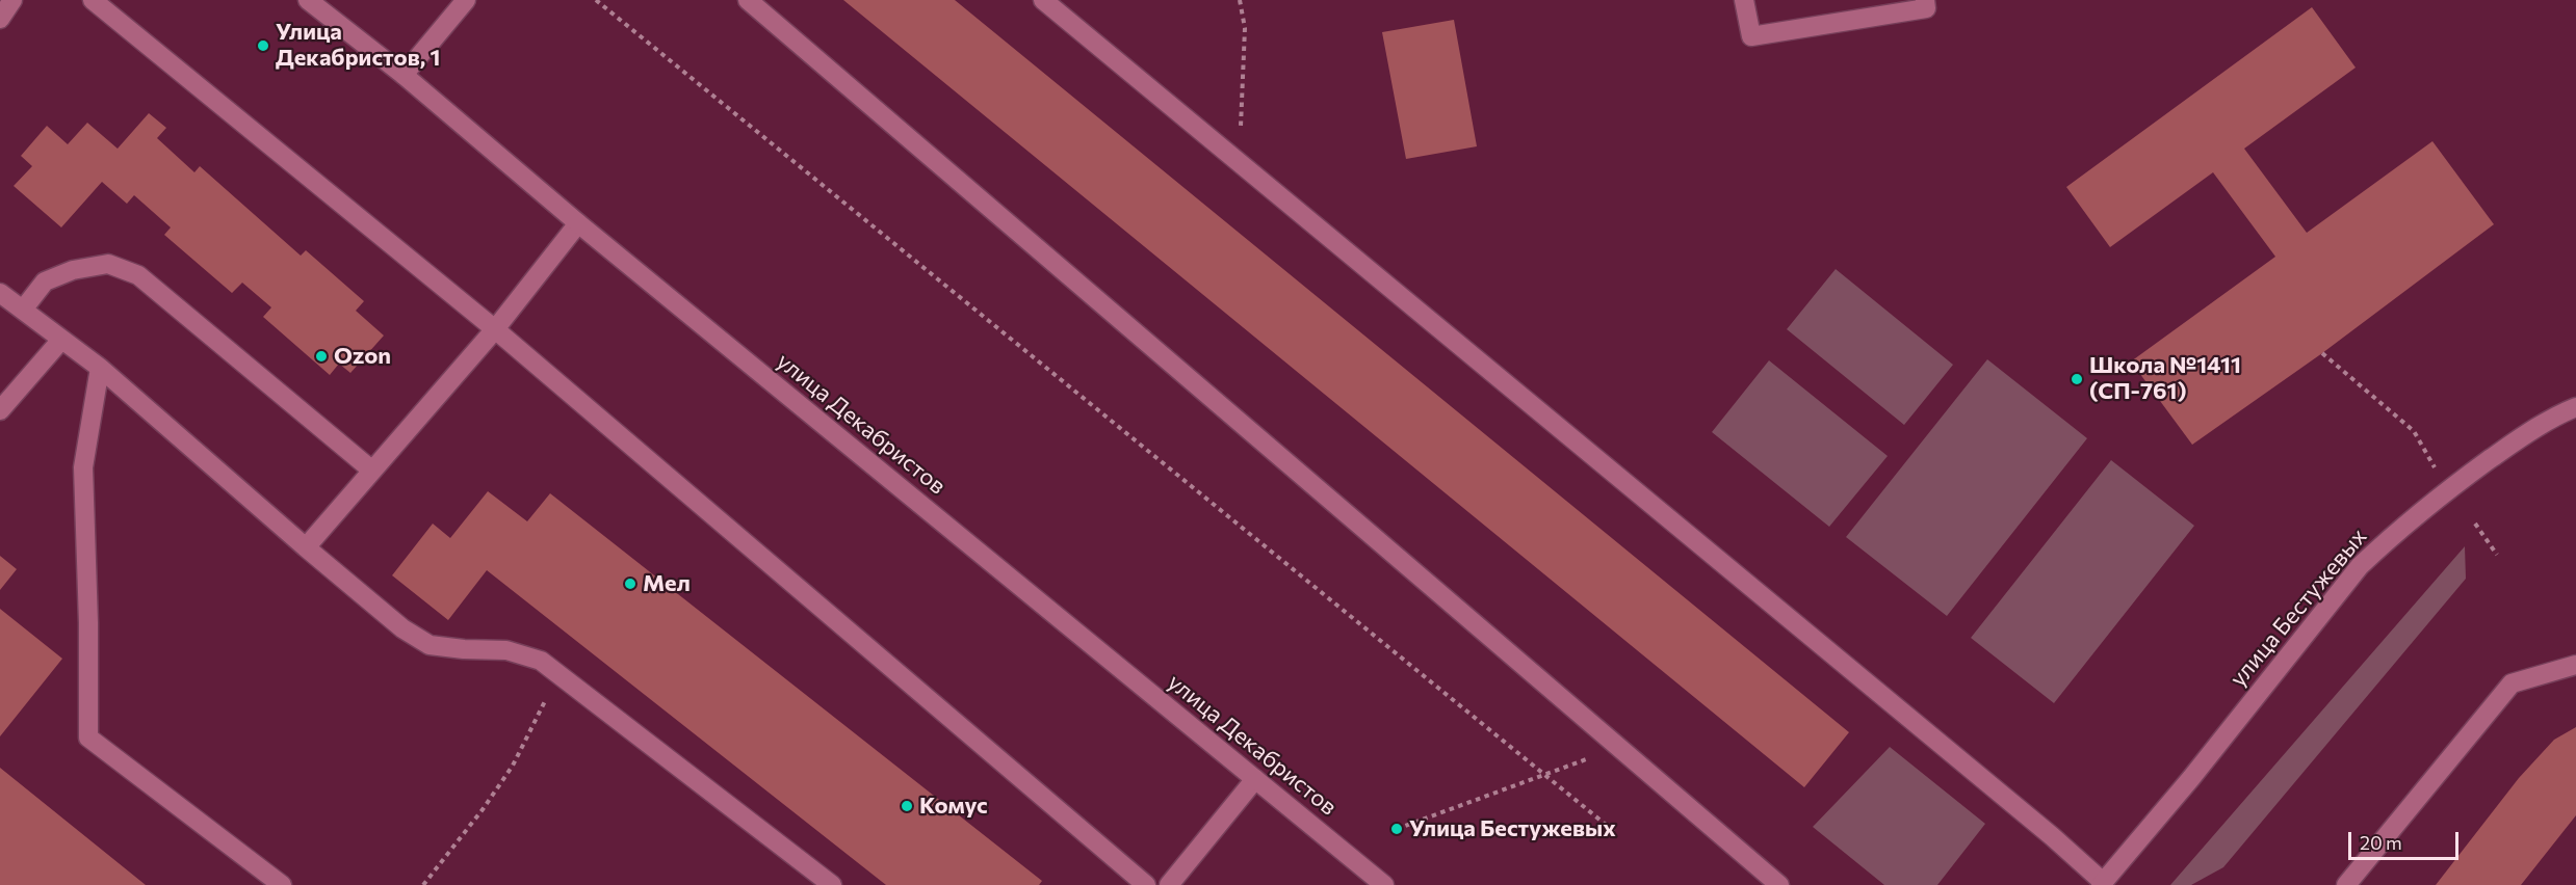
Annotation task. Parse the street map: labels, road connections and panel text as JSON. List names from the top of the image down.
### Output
{
  "streets": {
    "main road": ["улица Декабристов", "улица Бестужевых"]
  },
  "places": [
    "Улица Декабристов, 1",
    "Ozon",
    "Школа №1411 (СП-761)",
    "Мел",
    "Комус",
    "Улица Бестужевых"
  ],
  "scale_bar": "20 m"
}
